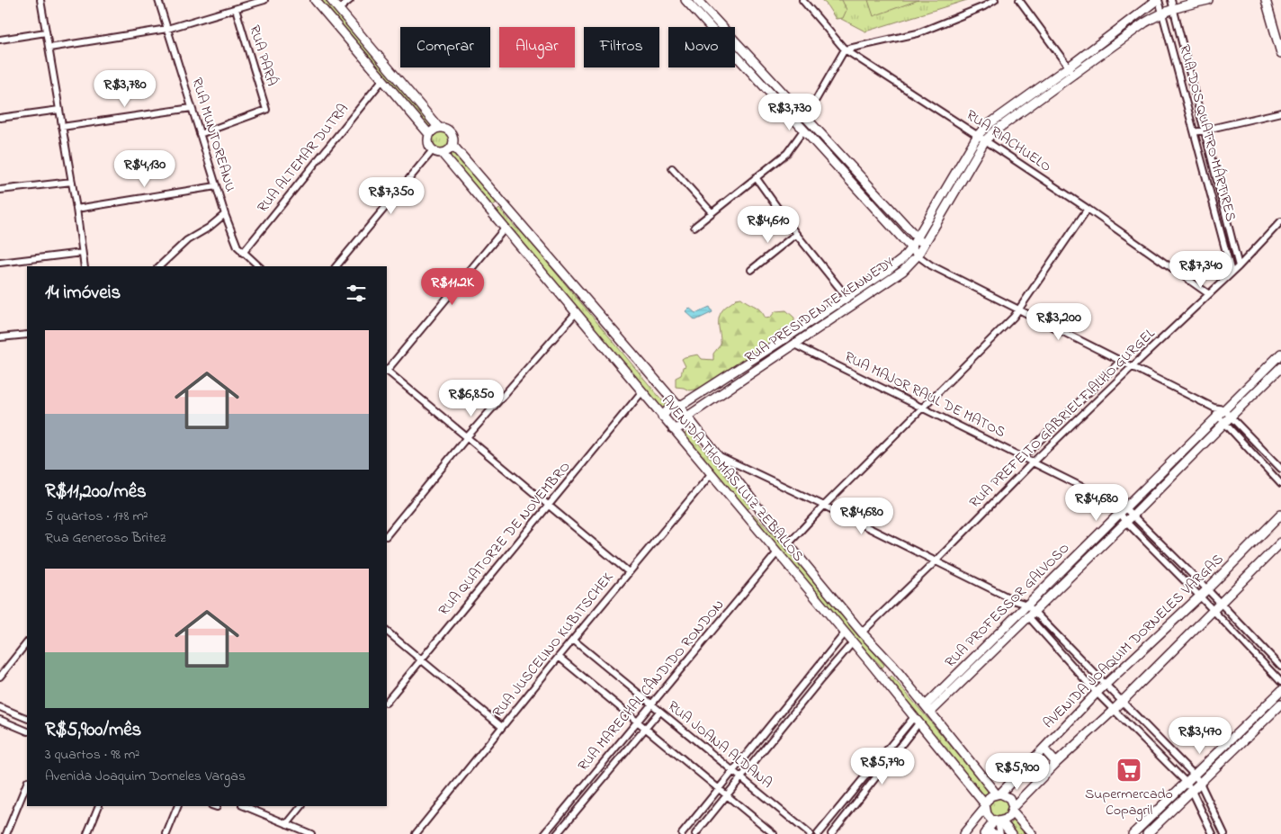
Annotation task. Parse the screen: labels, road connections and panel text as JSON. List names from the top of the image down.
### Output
{
  "streets": {
    "street": [
      "RUA PARÁ",
      "RUA DOS QUATRO MÁRTIRES",
      "RUA MUNTOREANU",
      "RUA RIACHUELO",
      "RUA ALTEMAR DUTRA",
      "RUA PRESIDENTE KENNEDY",
      "RUA MAJOR RAUL DE MATOS",
      "RUA PREFEITO GABRIEL FIALHO GURGEL",
      "AVENIDA THOMAS LUIZ ZEBALLOS",
      "RUA QUATORZE DE NOVEMBRO",
      "RUA PROFESSOR GALVOSO",
      "AVENIDA JOAQUIM DORNELES VARGAS",
      "RUA JUSCELINO KUBITSCHEK",
      "RUA MARECHAL CÂNDIDO RONDON",
      "RUA JOANA ALDANA"
    ]
  },
  "crossings": [
    ["RUA PARÁ", "RUA MUNTOREANU"],
    ["RUA DOS QUATRO MÁRTIRES", "RUA PRESIDENTE KENNEDY"],
    ["RUA DOS QUATRO MÁRTIRES", "RUA PREFEITO GABRIEL FIALHO GURGEL"],
    ["RUA MUNTOREANU", "RUA ALTEMAR DUTRA"],
    ["RUA RIACHUELO", "RUA PRESIDENTE KENNEDY"],
    ["RUA RIACHUELO", "RUA PREFEITO GABRIEL FIALHO GURGEL"],
    ["RUA PRESIDENTE KENNEDY", "RUA MAJOR RAUL DE MATOS"],
    ["RUA PRESIDENTE KENNEDY", "AVENIDA THOMAS LUIZ ZEBALLOS"],
    ["RUA MAJOR RAUL DE MATOS", "RUA PREFEITO GABRIEL FIALHO GURGEL"],
    ["RUA MAJOR RAUL DE MATOS", "RUA PROFESSOR GALVOSO"],
    ["RUA MAJOR RAUL DE MATOS", "AVENIDA JOAQUIM DORNELES VARGAS"],
    ["RUA PREFEITO GABRIEL FIALHO GURGEL", "AVENIDA THOMAS LUIZ ZEBALLOS"],
    ["AVENIDA THOMAS LUIZ ZEBALLOS", "RUA QUATORZE DE NOVEMBRO"],
    ["AVENIDA THOMAS LUIZ ZEBALLOS", "RUA PROFESSOR GALVOSO"],
    ["AVENIDA THOMAS LUIZ ZEBALLOS", "AVENIDA JOAQUIM DORNELES VARGAS"],
    ["AVENIDA THOMAS LUIZ ZEBALLOS", "RUA JUSCELINO KUBITSCHEK"],
    ["AVENIDA THOMAS LUIZ ZEBALLOS", "RUA MARECHAL CÂNDIDO RONDON"],
    ["RUA JUSCELINO KUBITSCHEK", "RUA JOANA ALDANA"],
    ["RUA MARECHAL CÂNDIDO RONDON", "RUA JOANA ALDANA"]
  ],
  "places": {
    "supermarket": ["Supermercado Copagril"]
  },
  "page": {
    "chip": [
      "Comprar",
      "Alugar",
      "Filtros",
      "Novo"
    ],
    "price": [
      "R$3,780",
      "R$3,730",
      "R$4,130",
      "R$7,350",
      "R$4,610",
      "R$7,340",
      "R$11.2K",
      "R$3,200",
      "R$6,850",
      "R$4,680",
      "R$4,680",
      "R$3,470",
      "R$5,790",
      "R$5,900"
    ],
    "heading": "14 imóveis",
    "list": [
      {
        "name": "R$11,200/mês",
        "note": "5 quartos · 178 m² · Rua Generoso Britez"
      },
      {
        "name": "R$5,900/mês",
        "note": "3 quartos · 98 m² · Avenida Joaquim Dorneles Vargas"
      }
    ]
  }
}
